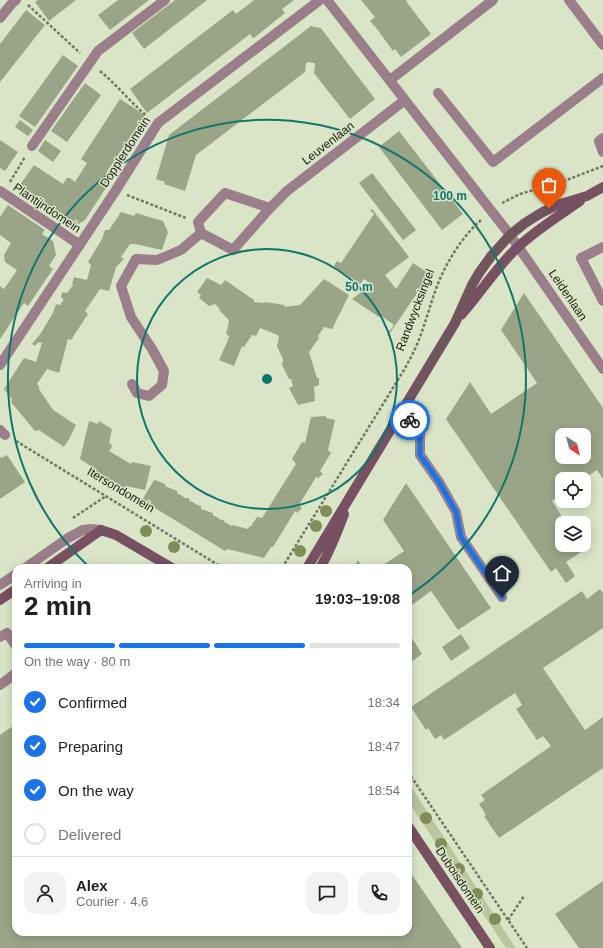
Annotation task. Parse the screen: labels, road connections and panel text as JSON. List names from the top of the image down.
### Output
{
  "streets": {
    "street": [
      "Leuvenlaan",
      "Dopplerdomein",
      "Plantijndomein",
      "Leidenlaan",
      "Duboisdomein"
    ],
    "path": ["Randwycksingel", "Itersondomein"]
  },
  "crossings": [
    ["Dopplerdomein", "Plantijndomein"]
  ],
  "north": "bottom right",
  "page": {
    "heading": ["2 min", "Arriving in", "19:03–19:08"],
    "panel": ["Alex", "Courier · 4.6"],
    "bar": "On the way · 80 m",
    "list": [
      ["Confirmed", "18:34"],
      ["Preparing", "18:47"],
      ["On the way", "18:54"],
      "Delivered"
    ]
  },
  "rings": ["100 m", "50 m"]
}
